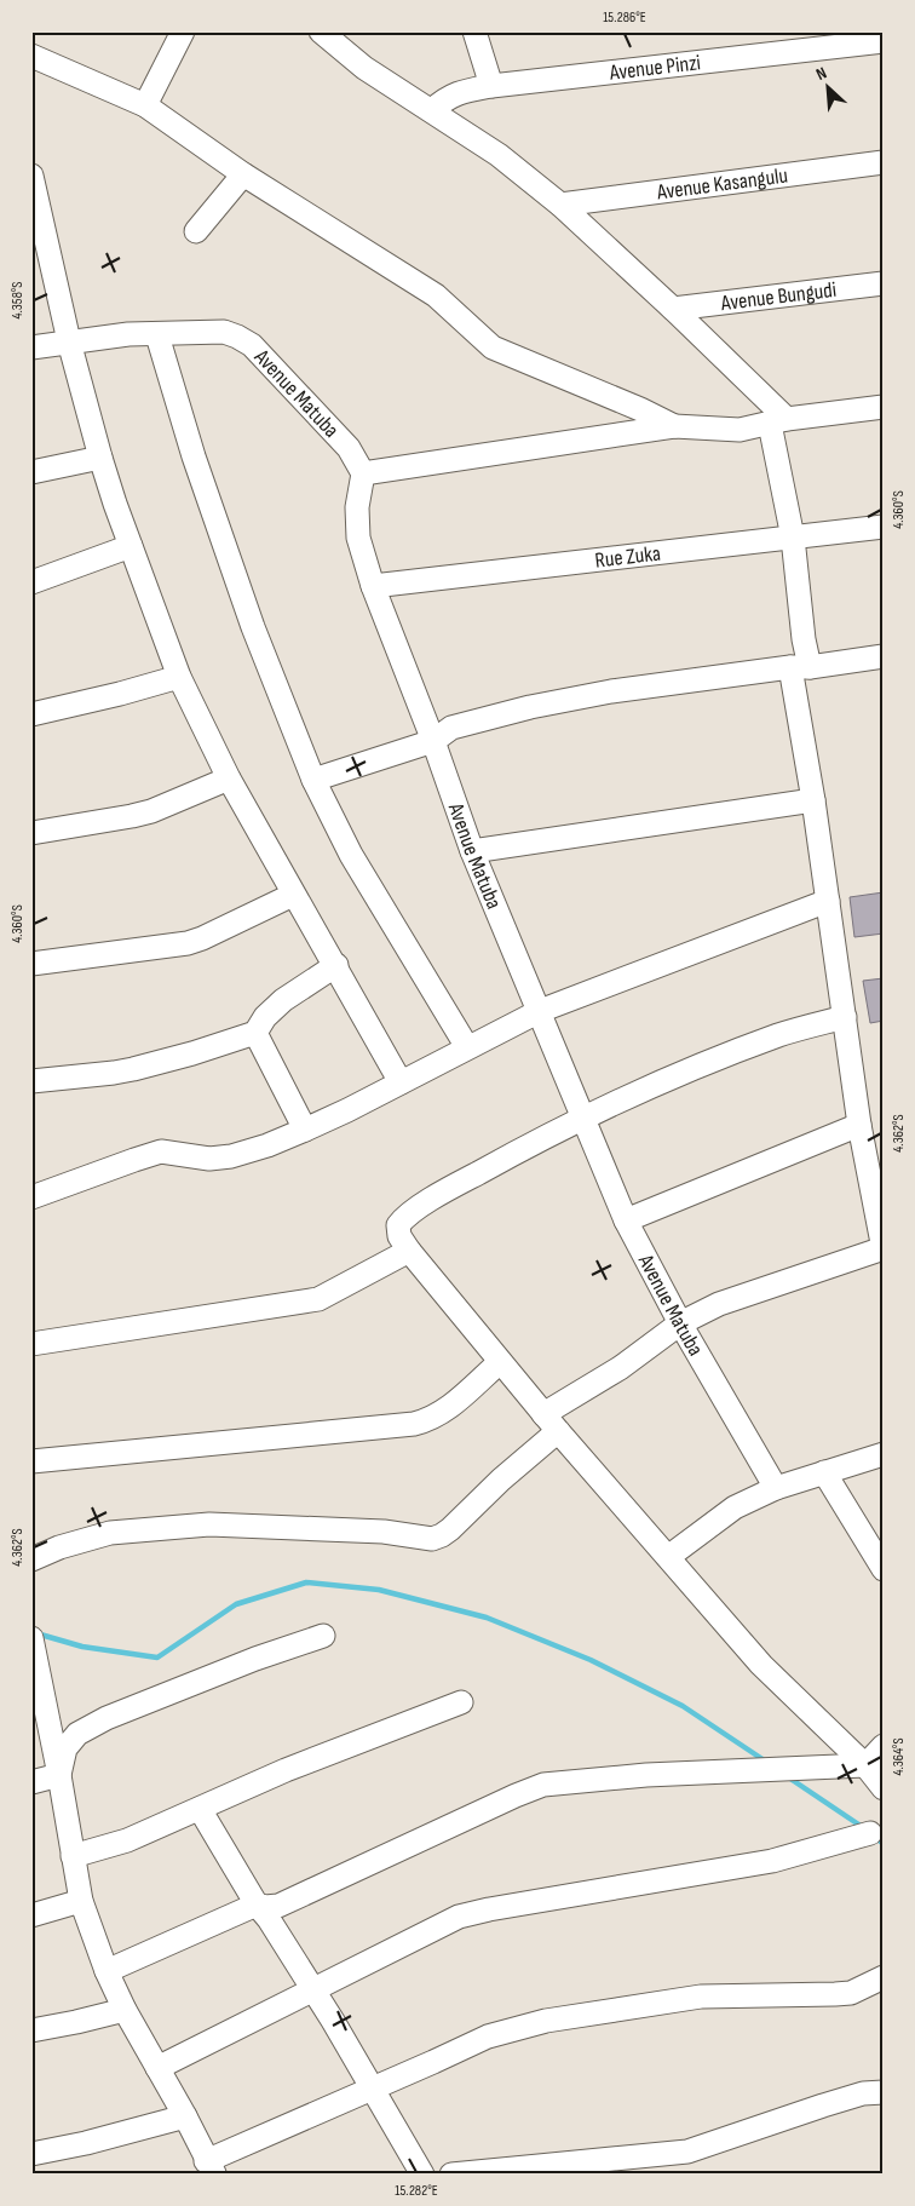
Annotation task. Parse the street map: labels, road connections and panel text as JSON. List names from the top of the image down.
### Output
{
  "streets": {
    "street": [
      "Avenue Pinzi",
      "Avenue Kasangulu",
      "Avenue Bungudi",
      "Avenue Matuba",
      "Rue Zuka"
    ]
  },
  "crossings": [
    ["Avenue Matuba", "Rue Zuka"]
  ],
  "north": "top left",
  "coordinates": [
    "15.286°E",
    "4.358°S",
    "4.360°S",
    "4.362°S",
    "4.364°S",
    "15.282°E"
  ]
}
